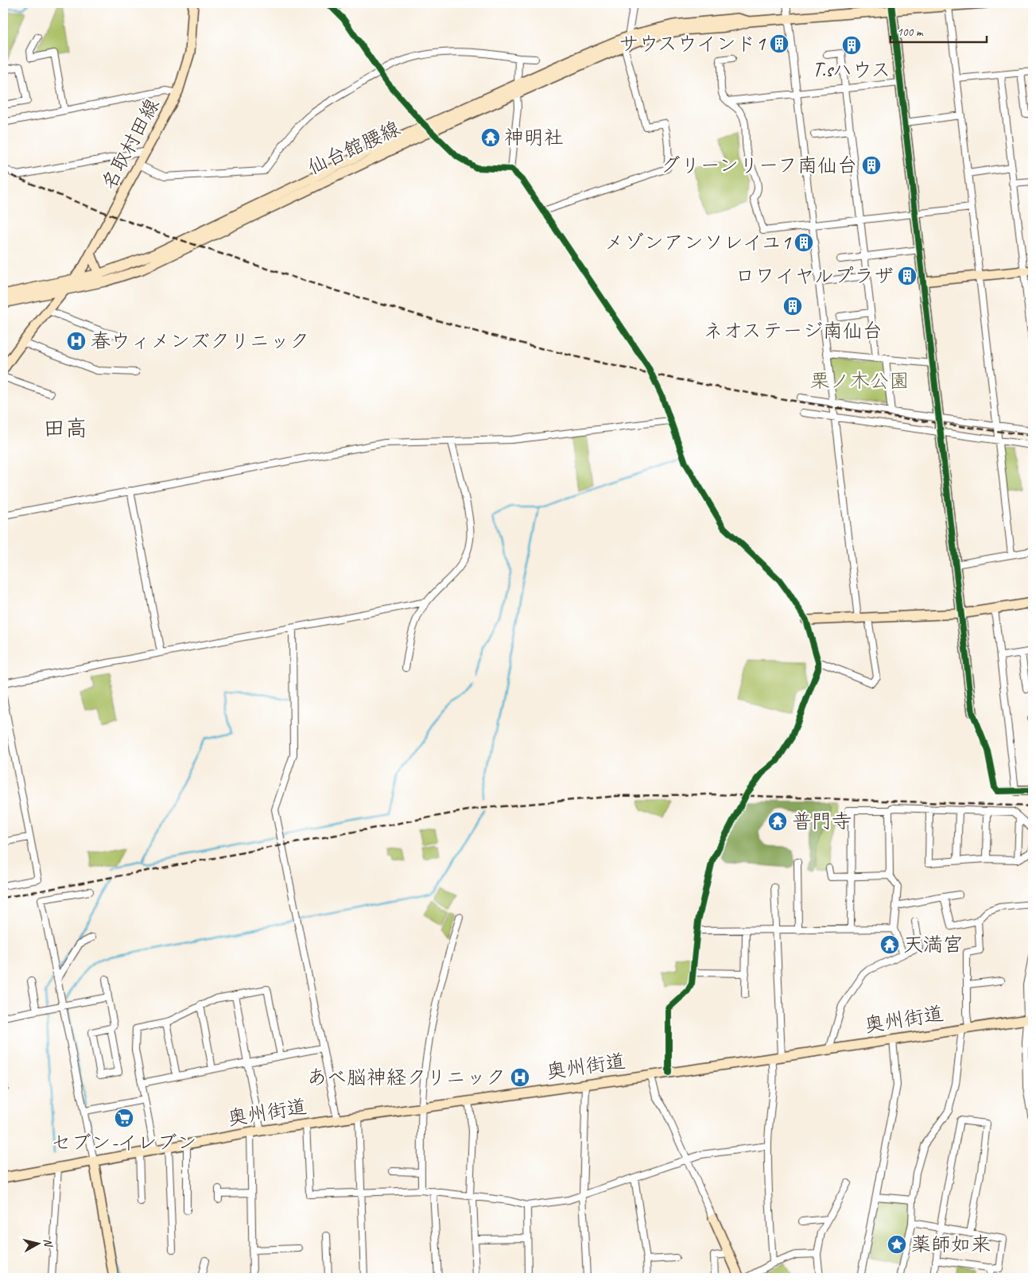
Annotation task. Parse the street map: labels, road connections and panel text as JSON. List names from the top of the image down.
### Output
{
  "streets": {
    "main road": ["名取村田線", "仙台館腰線", "奥州街道"]
  },
  "crossings": [
    ["名取村田線", "仙台館腰線"]
  ],
  "districts": ["田高"],
  "parks": ["栗ノ木公園"],
  "places": {
    "building": [
      "サウスウインド1",
      "T.sハウス",
      "グリーンリーフ南仙台",
      "メゾンアンソレイユ1",
      "ロワイヤルプラザ",
      "ネオステージ南仙台"
    ],
    "temple": ["神明社", "普門寺", "天満宮"],
    "hospital": ["春ウィメンズクリニック", "あべ脳神経クリニック"],
    "supermarket": ["セブン-イレブン"],
    "place": ["薬師如来"]
  },
  "scale_bar": "100 m",
  "north": "right"
}
